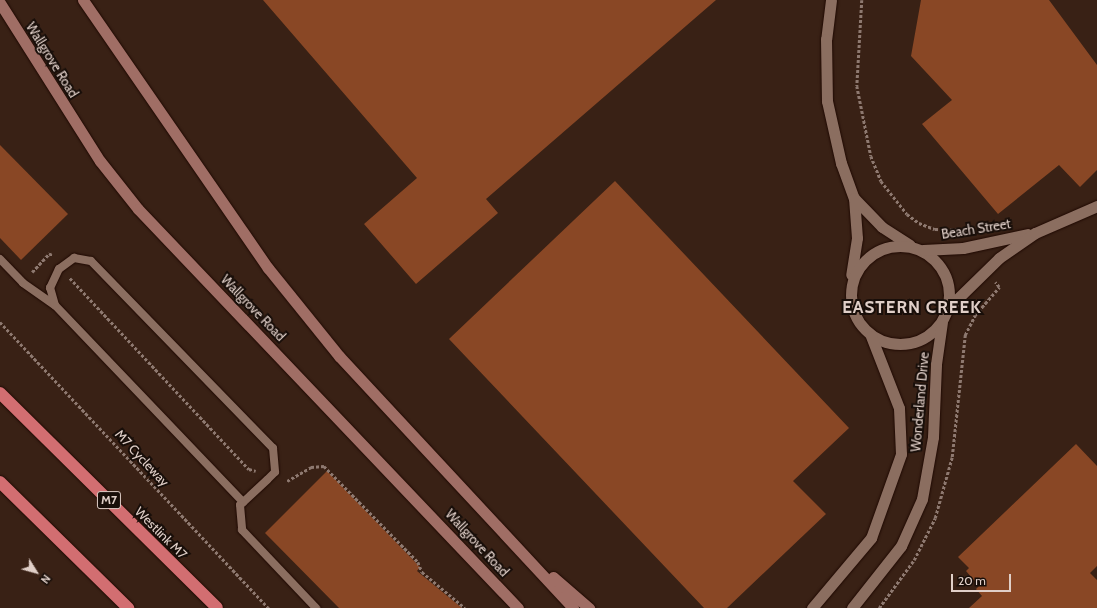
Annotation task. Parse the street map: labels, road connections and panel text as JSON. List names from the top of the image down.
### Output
{
  "streets": {
    "highway": ["M7", "Westlink M7"],
    "main road": ["Wallgrove Road"],
    "street": ["Beach Street", "Wonderland Drive"],
    "path": ["M7 Cycleway"]
  },
  "crossings": [
    ["Beach Street", "Wonderland Drive"]
  ],
  "districts": ["EASTERN CREEK"],
  "scale_bar": "20 m",
  "north": "bottom right"
}
